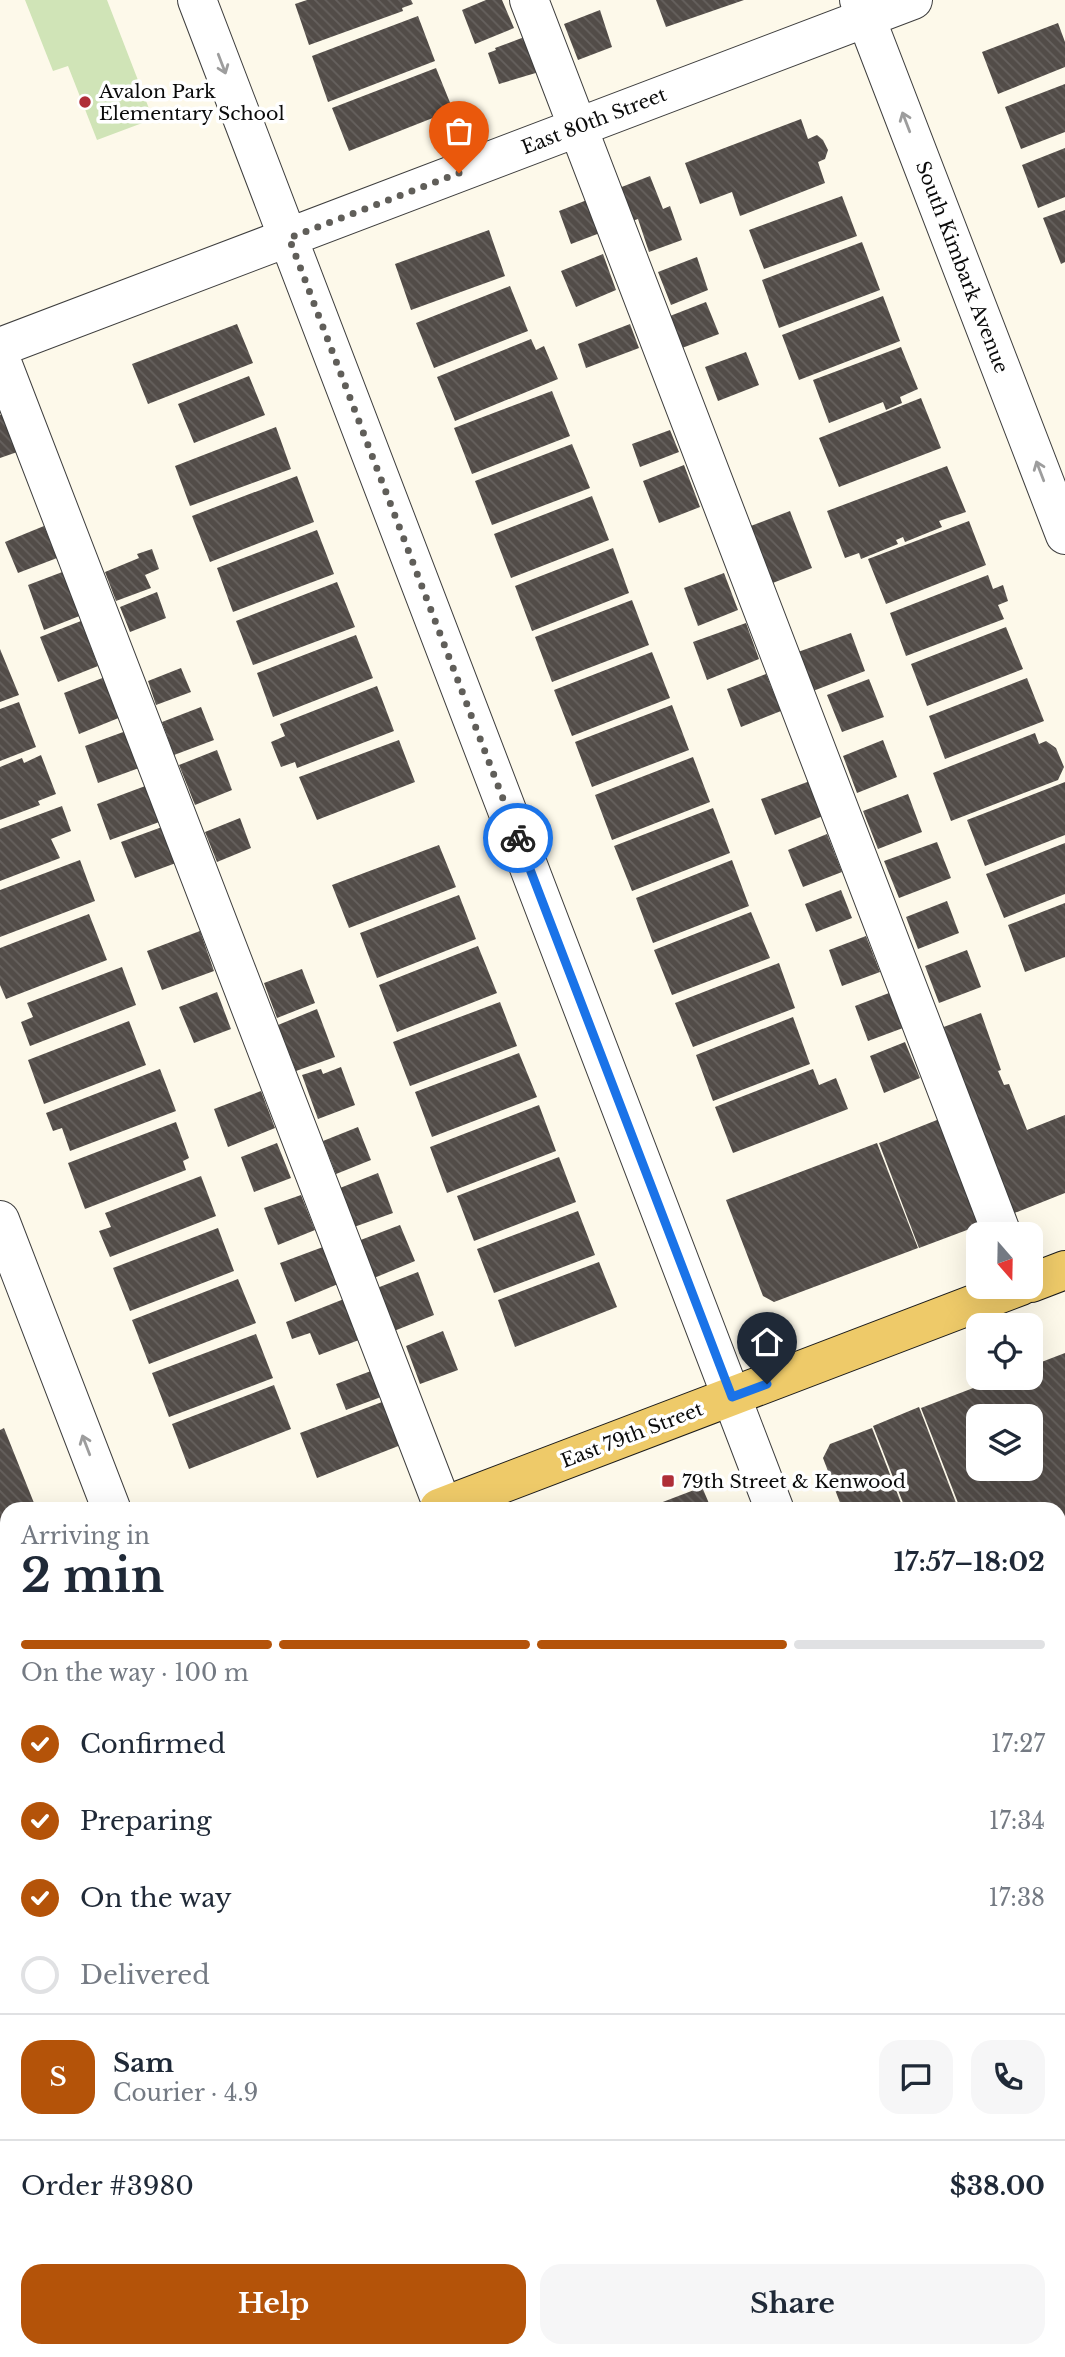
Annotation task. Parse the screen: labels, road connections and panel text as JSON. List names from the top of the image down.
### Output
{
  "streets": {
    "main road": ["East 79th Street"],
    "street": ["East 80th Street", "South Kimbark Avenue"]
  },
  "crossings": [
    ["East 80th Street", "South Kimbark Avenue"]
  ],
  "places": {
    "other": ["Avalon Park Elementary School"],
    "transit": ["79th Street & Kenwood"]
  },
  "north": "bottom",
  "page": {
    "heading": ["2 min", "Arriving in", "17:57–18:02"],
    "panel": [
      "Sam",
      "Courier · 4.9",
      "Order #3980",
      "$38.00"
    ],
    "bar": "On the way · 100 m",
    "list": [
      ["Confirmed", "17:27"],
      ["Preparing", "17:34"],
      ["On the way", "17:38"],
      "Delivered"
    ],
    "round": "S",
    "buttons": ["Help", "Share"]
  }
}
